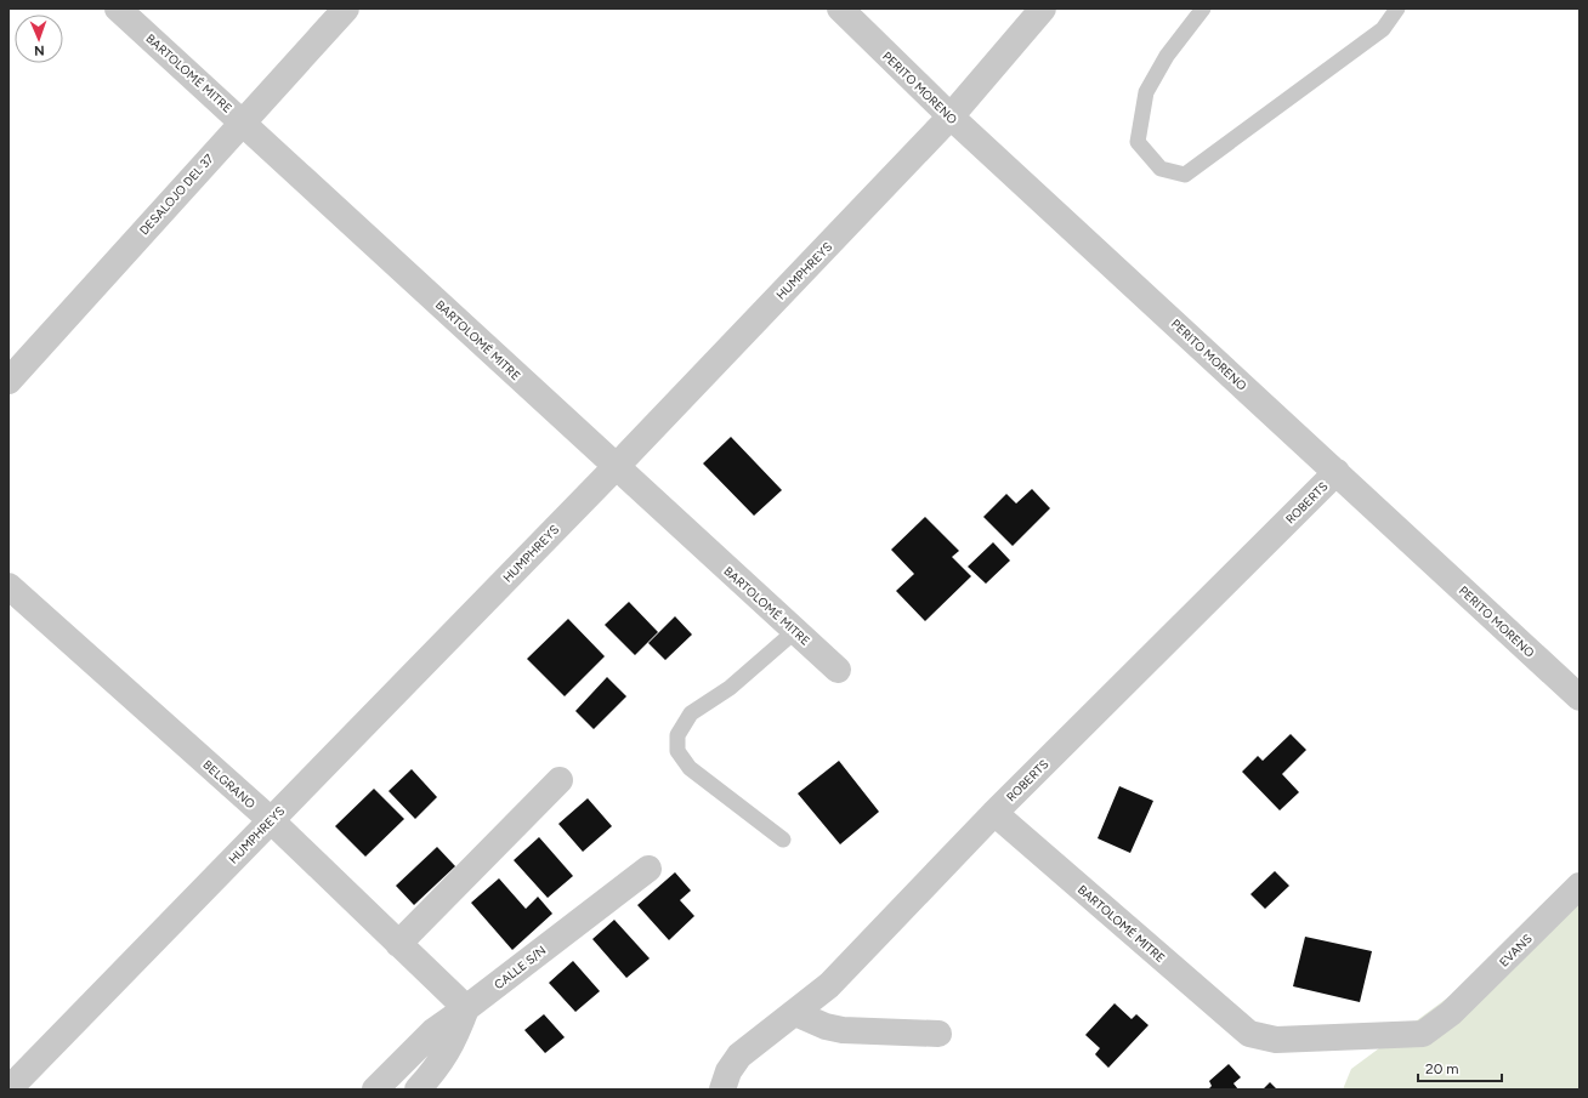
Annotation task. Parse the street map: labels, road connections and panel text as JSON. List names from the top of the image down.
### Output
{
  "streets": {
    "street": [
      "BARTOLOMÉ MITRE",
      "PERITO MORENO",
      "DESALOJO DEL 37",
      "HUMPHREYS",
      "ROBERTS",
      "BELGRANO",
      "EVANS",
      "CALLE S/N"
    ]
  },
  "crossings": [
    ["BARTOLOMÉ MITRE", "DESALOJO DEL 37"],
    ["BARTOLOMÉ MITRE", "HUMPHREYS"],
    ["BARTOLOMÉ MITRE", "ROBERTS"],
    ["BARTOLOMÉ MITRE", "EVANS"],
    ["PERITO MORENO", "HUMPHREYS"],
    ["PERITO MORENO", "ROBERTS"],
    ["HUMPHREYS", "BELGRANO"],
    ["BELGRANO", "CALLE S/N"]
  ],
  "scale_bar": "20 m",
  "north": "bottom"
}
